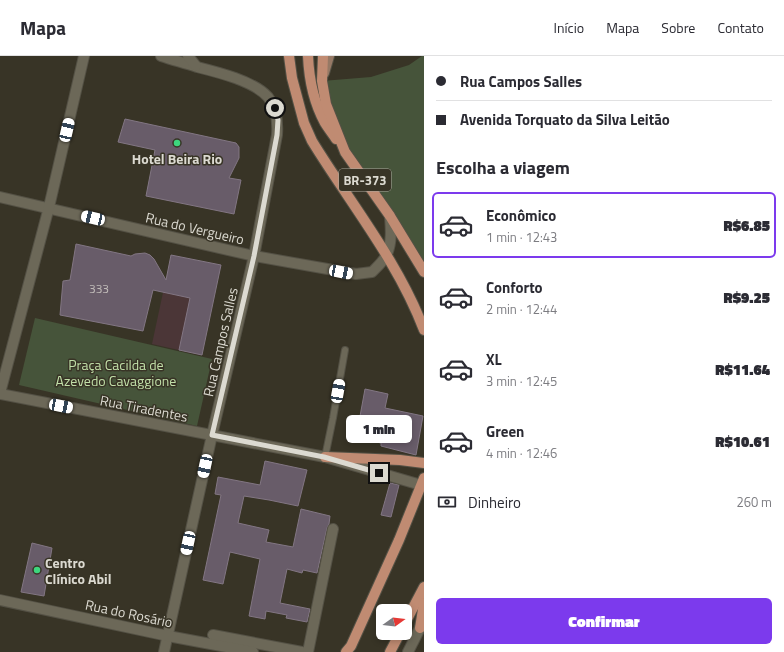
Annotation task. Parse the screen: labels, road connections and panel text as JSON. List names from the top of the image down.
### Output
{
  "streets": {
    "main road": ["BR-373"],
    "street": [
      "Rua do Vergueiro",
      "Rua Campos Salles",
      "Rua Tiradentes",
      "Rua do Rosário"
    ]
  },
  "crossings": [
    ["BR-373", "Rua do Vergueiro"],
    ["Rua do Vergueiro", "Rua Campos Salles"],
    ["Rua Campos Salles", "Rua Tiradentes"],
    ["Rua Campos Salles", "Rua do Rosário"]
  ],
  "parks": ["Praça Cacilda de Azevedo Cavaggione"],
  "places": ["Hotel Beira Rio", "Centro Clínico Abil"],
  "house_numbers": ["333"],
  "north": "right",
  "page": {
    "header": "Mapa",
    "nav": [
      "Início",
      "Mapa",
      "Sobre",
      "Contato"
    ],
    "banner": ["Rua Campos Salles", "Avenida Torquato da Silva Leitão"],
    "heading": "Escolha a viagem",
    "list": [
      {
        "name": "Econômico",
        "note": "1 min · 12:43",
        "value": "R$6.85"
      },
      {
        "name": "Conforto",
        "note": "2 min · 12:44",
        "value": "R$9.25"
      },
      {
        "name": "XL",
        "note": "3 min · 12:45",
        "value": "R$11.64"
      },
      {
        "name": "Green",
        "note": "4 min · 12:46",
        "value": "R$10.61"
      }
    ],
    "bubble": "1 min",
    "pay": ["Dinheiro", "260 m"],
    "buttons": "Confirmar"
  }
}
